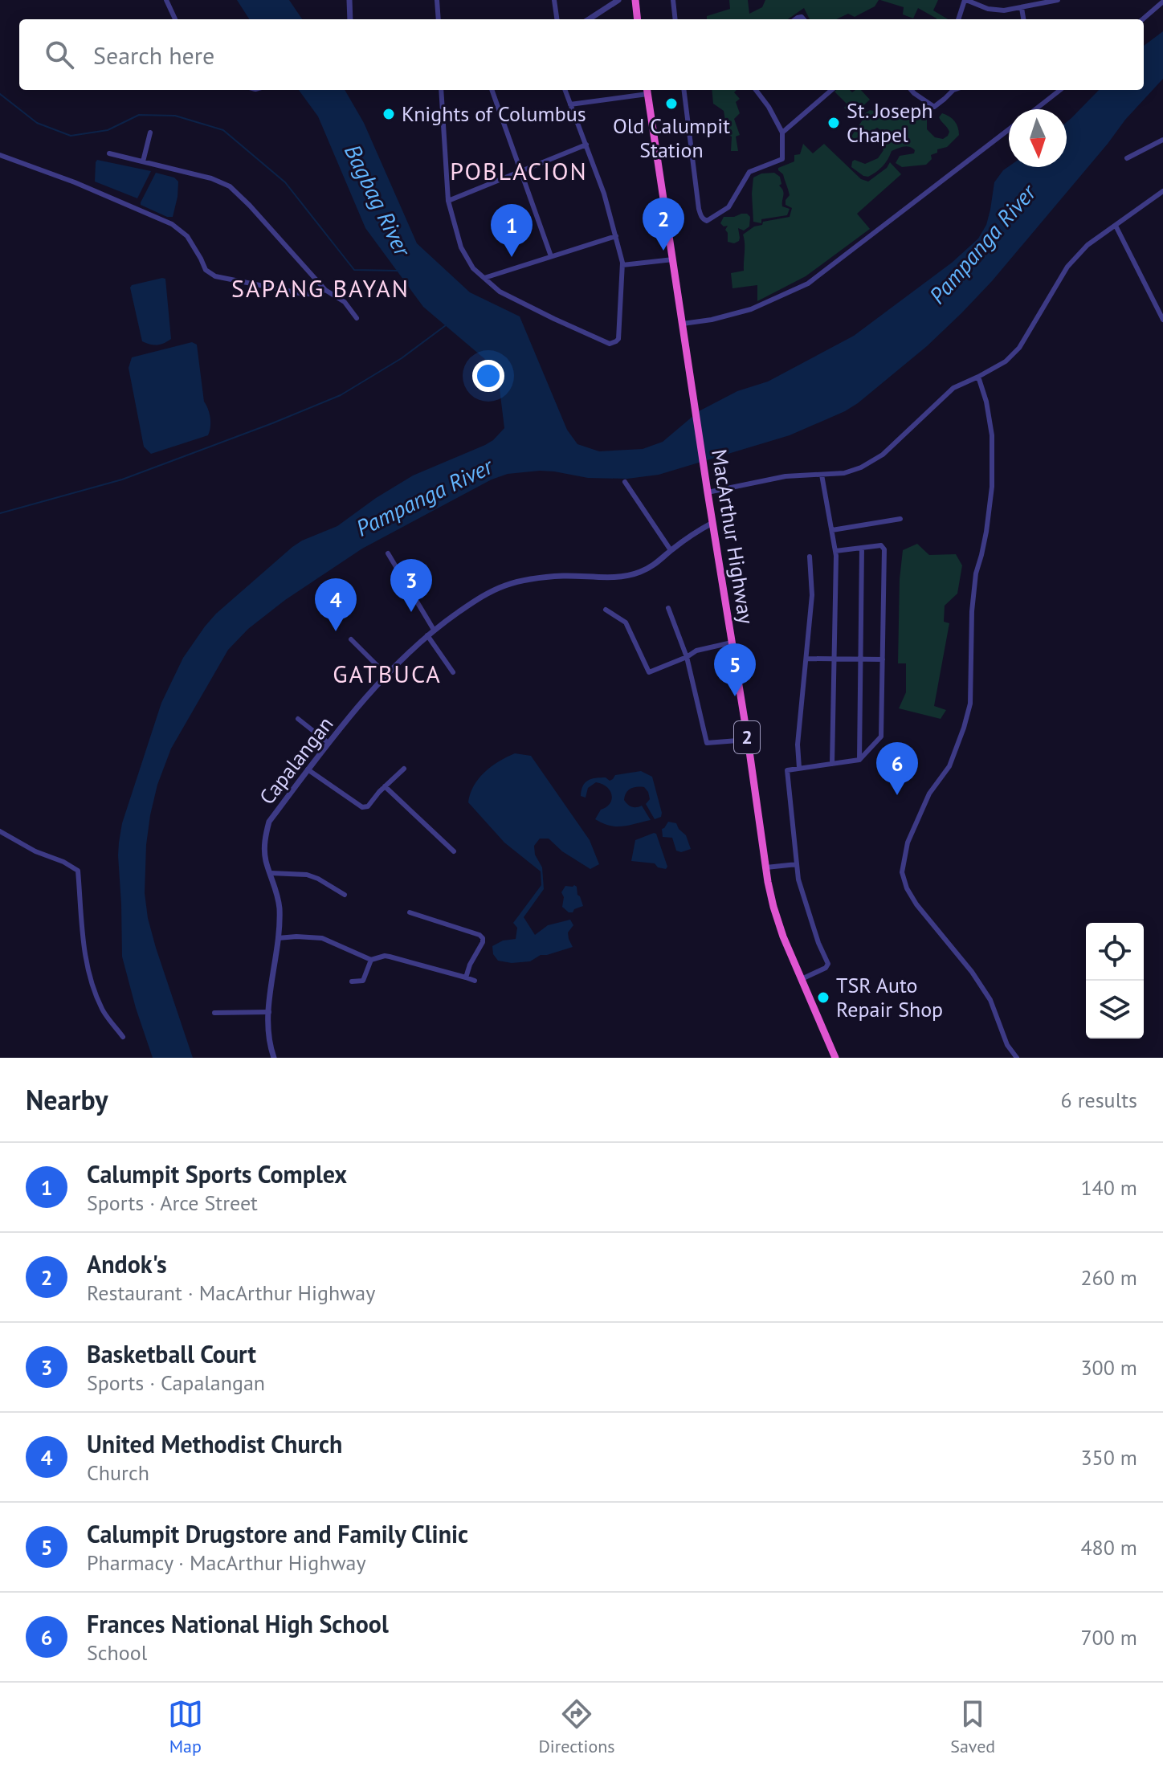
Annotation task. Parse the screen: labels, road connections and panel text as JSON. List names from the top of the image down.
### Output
{
  "streets": {
    "highway": ["MacArthur Highway", "2"],
    "street": ["Capalangan"]
  },
  "crossings": [
    ["MacArthur Highway", "Capalangan"]
  ],
  "districts": ["POBLACION", "SAPANG BAYAN", "GATBUCA"],
  "water": ["Bagbag River", "Pampanga River"],
  "places": [
    "Old Calumpit Station",
    "Knights of Columbus",
    "St. Joseph Chapel",
    "TSR Auto Repair Shop"
  ],
  "north": "bottom",
  "page": {
    "search": "Search here",
    "pins": [
      "2",
      "1",
      "3",
      "4",
      "5",
      "6"
    ],
    "heading": ["Nearby", "6 results"],
    "list": [
      {
        "mark": "1",
        "name": "Calumpit Sports Complex",
        "note": "Sports · Arce Street",
        "value": "140 m"
      },
      {
        "mark": "2",
        "name": "Andok's",
        "note": "Restaurant · MacArthur Highway",
        "value": "260 m"
      },
      {
        "mark": "3",
        "name": "Basketball Court",
        "note": "Sports · Capalangan",
        "value": "300 m"
      },
      {
        "mark": "4",
        "name": "United Methodist Church",
        "note": "Church",
        "value": "350 m"
      },
      {
        "mark": "5",
        "name": "Calumpit Drugstore and Family Clinic",
        "note": "Pharmacy · MacArthur Highway",
        "value": "480 m"
      },
      {
        "mark": "6",
        "name": "Frances National High School",
        "note": "School",
        "value": "700 m"
      }
    ],
    "nav": ["Map", "Directions", "Saved"]
  }
}
